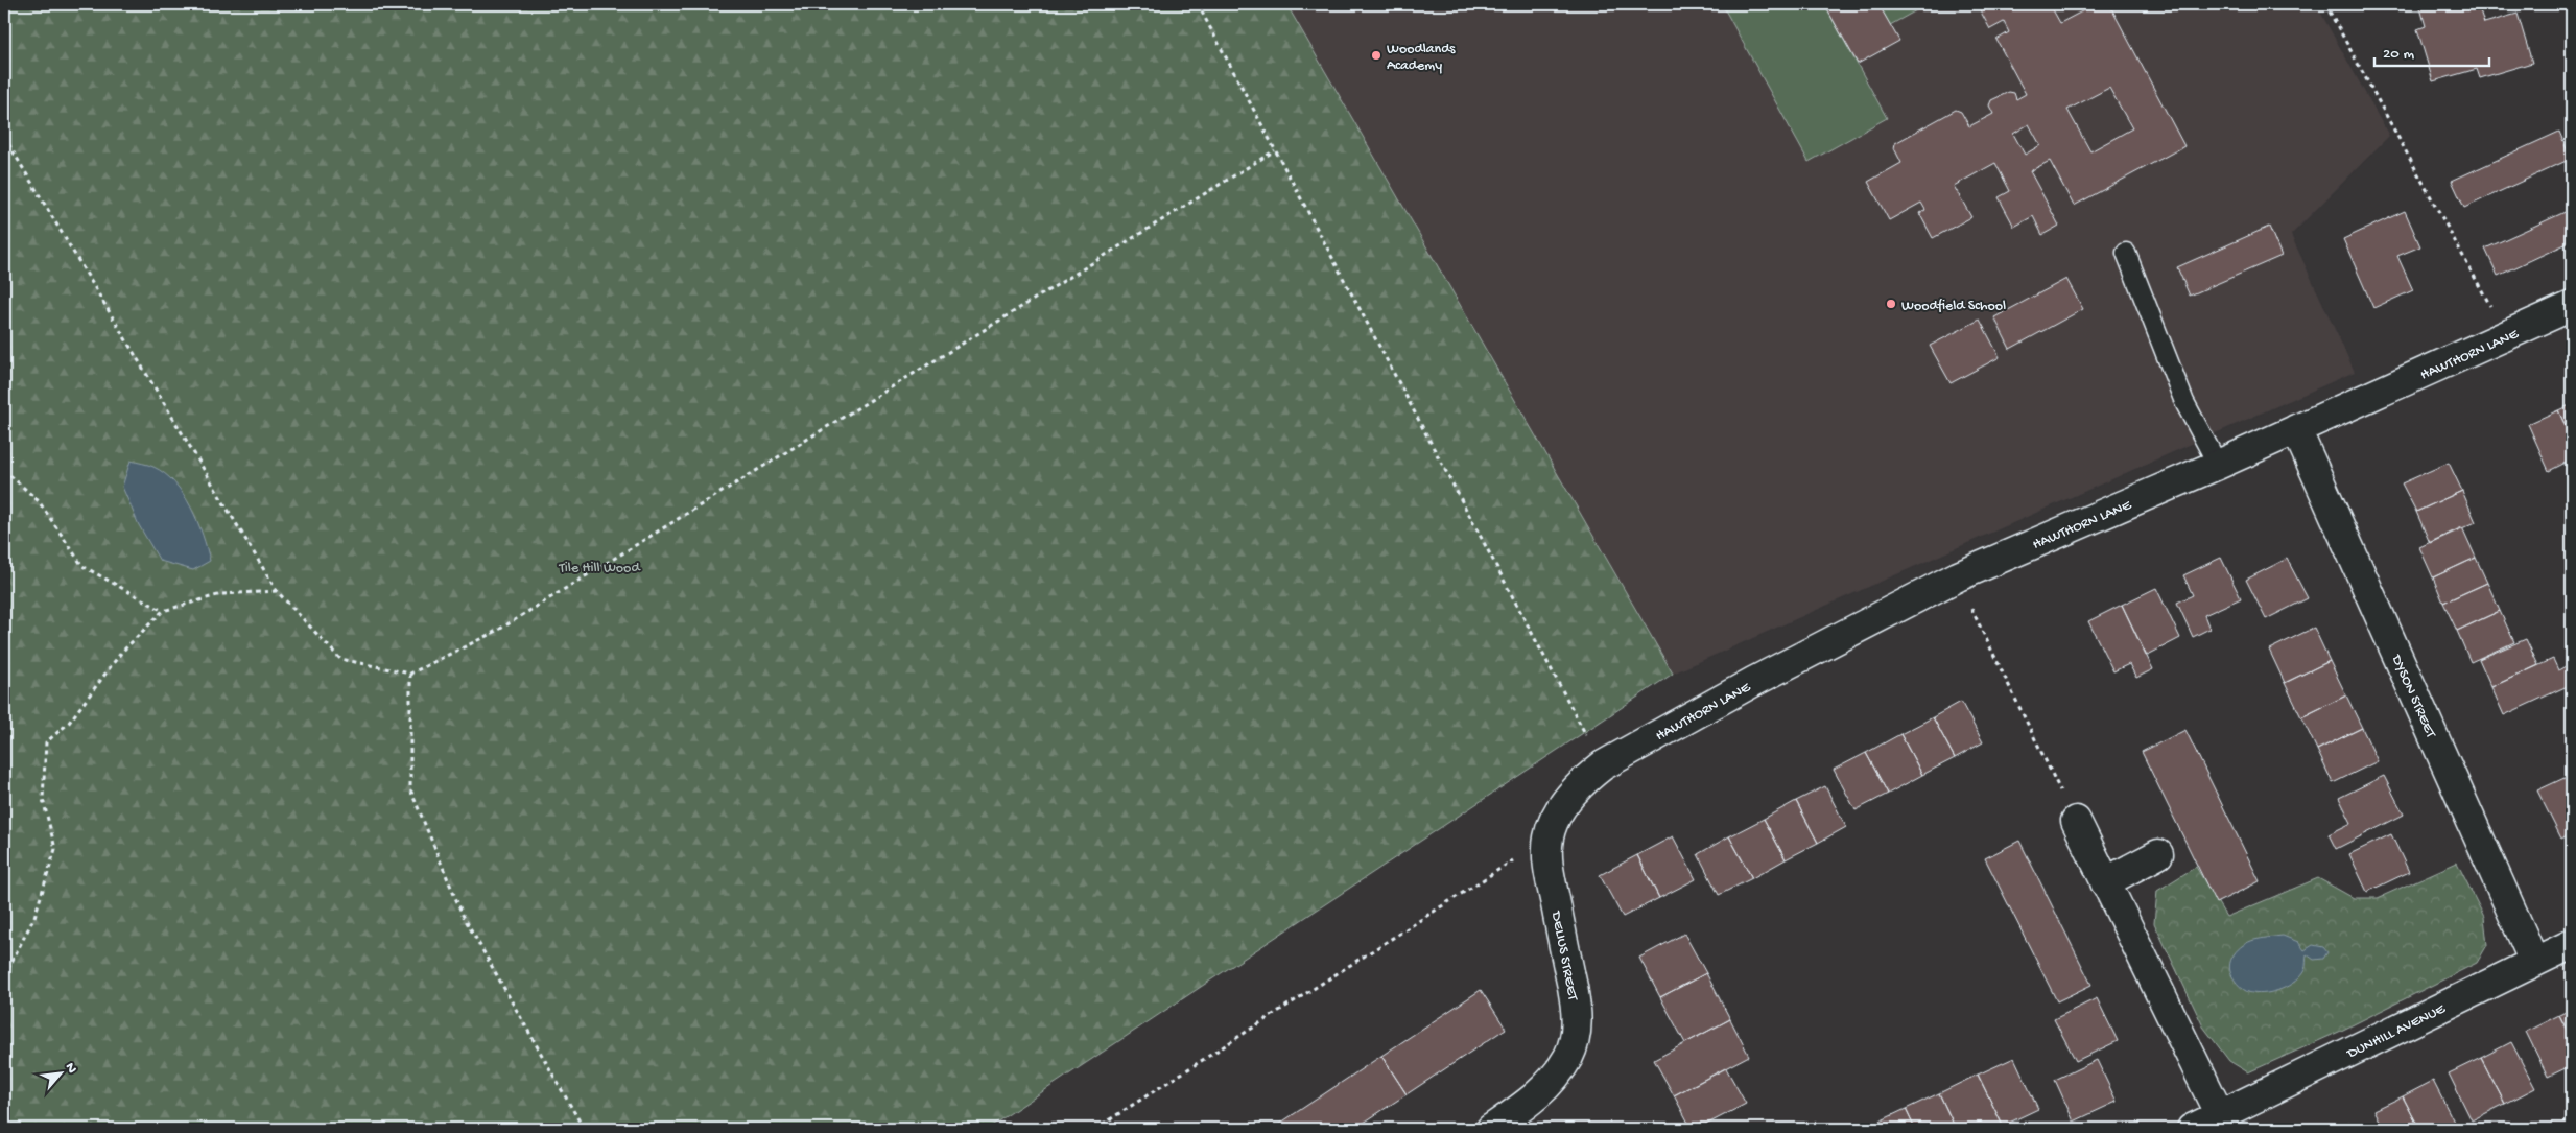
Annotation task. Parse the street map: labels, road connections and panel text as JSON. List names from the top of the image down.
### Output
{
  "streets": {
    "street": [
      "HAWTHORN LANE",
      "DYSON STREET",
      "DELIUS STREET",
      "DUNHILL AVENUE"
    ]
  },
  "crossings": [
    ["HAWTHORN LANE", "DYSON STREET"],
    ["HAWTHORN LANE", "DELIUS STREET"],
    ["DYSON STREET", "DUNHILL AVENUE"]
  ],
  "parks": ["Tile Hill Wood"],
  "places": ["Woodlands Academy", "Woodfield School"],
  "scale_bar": "20 m",
  "north": "top right"
}
